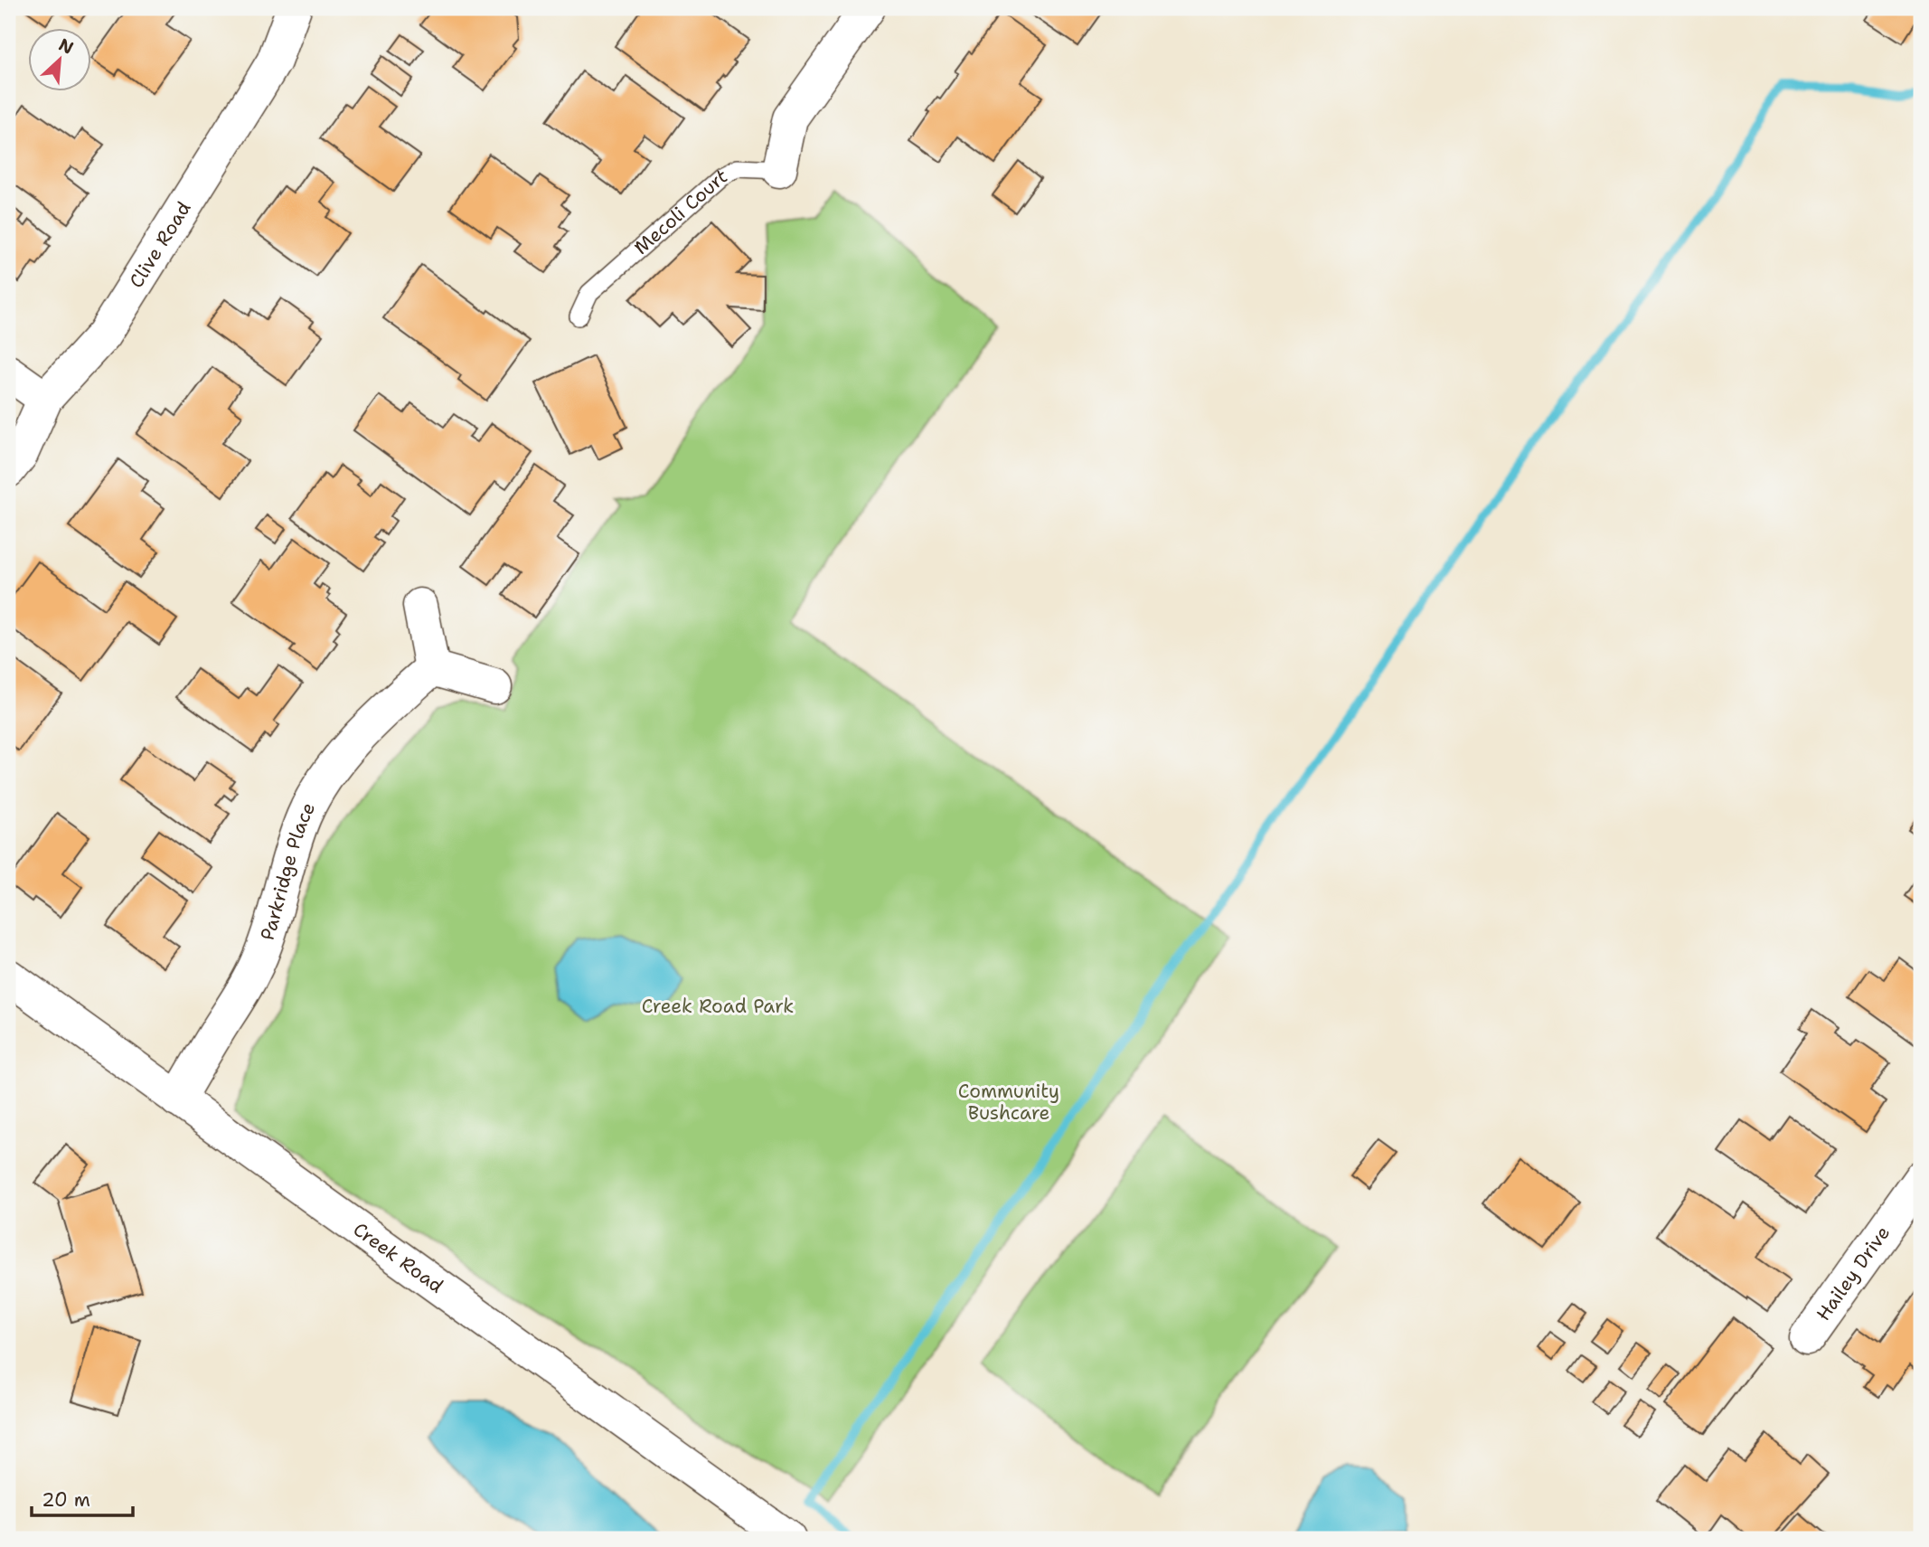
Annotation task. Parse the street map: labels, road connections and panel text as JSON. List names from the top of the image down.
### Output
{
  "streets": {
    "street": [
      "Mecoli Court",
      "Clive Road",
      "Parkridge Place",
      "Creek Road",
      "Hailey Drive"
    ]
  },
  "crossings": [
    ["Parkridge Place", "Creek Road"]
  ],
  "parks": ["Creek Road Park", "Community Bushcare"],
  "scale_bar": "20 m",
  "north": "top right"
}
